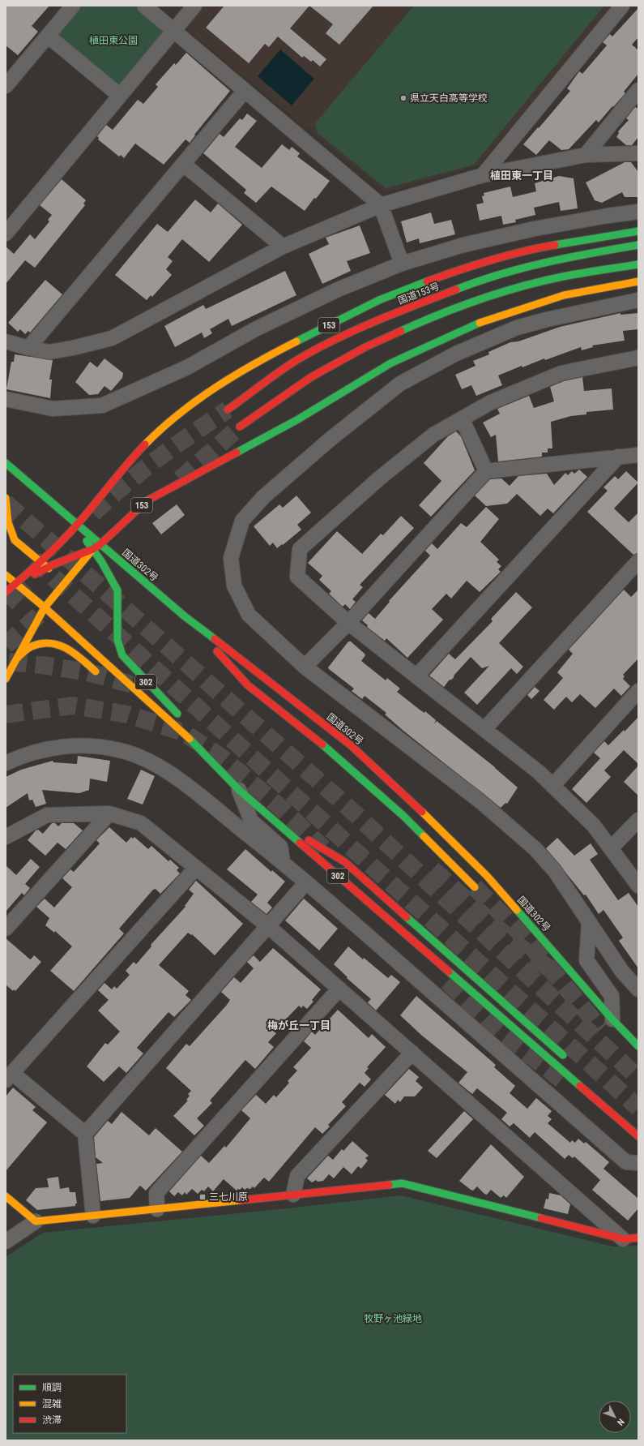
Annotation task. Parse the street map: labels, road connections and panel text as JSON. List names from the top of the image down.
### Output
{
  "streets": {
    "main road": [
      "国道153号",
      "153",
      "国道302号",
      "302"
    ]
  },
  "crossings": [
    ["153", "国道302号"],
    ["153", "302"],
    ["国道302号", "302"]
  ],
  "districts": ["植田東一丁目", "梅が丘一丁目"],
  "parks": ["植田東公園", "牧野ヶ池緑地"],
  "places": {
    "other": ["県立天白高等学校"],
    "transit": ["三七川原"]
  },
  "legend": ["順調", "混雑", "渋滞"],
  "north": "bottom right"
}
